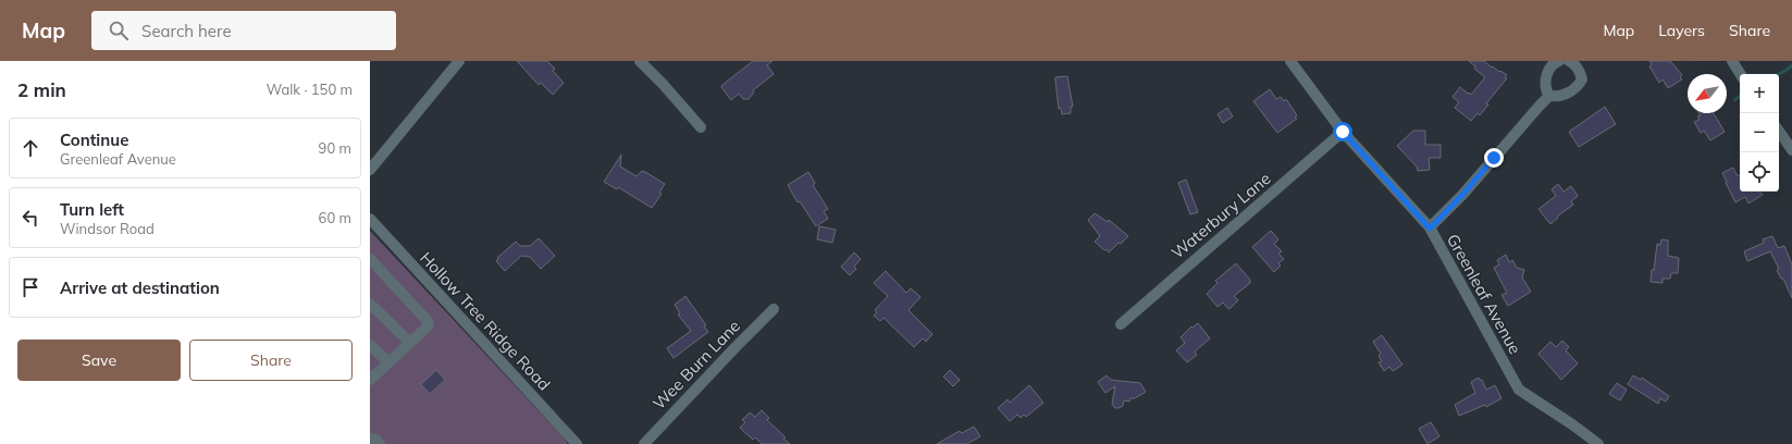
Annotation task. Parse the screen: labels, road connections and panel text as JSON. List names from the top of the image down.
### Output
{
  "streets": {
    "street": [
      "Waterbury Lane",
      "Greenleaf Avenue",
      "Hollow Tree Ridge Road",
      "Wee Burn Lane"
    ]
  },
  "crossings": [
    ["Waterbury Lane", "Greenleaf Avenue"]
  ],
  "north": "bottom left",
  "page": {
    "header": "Map",
    "search": "Search here",
    "nav": ["Map", "Layers", "Share"],
    "heading": ["2 min", "Walk · 150 m"],
    "map_buttons": ["+", "−"],
    "list": [
      ["Continue", "Greenleaf Avenue", "90 m"],
      ["Turn left", "Windsor Road", "60 m"],
      "Arrive at destination"
    ],
    "buttons": ["Save", "Share"]
  }
}
